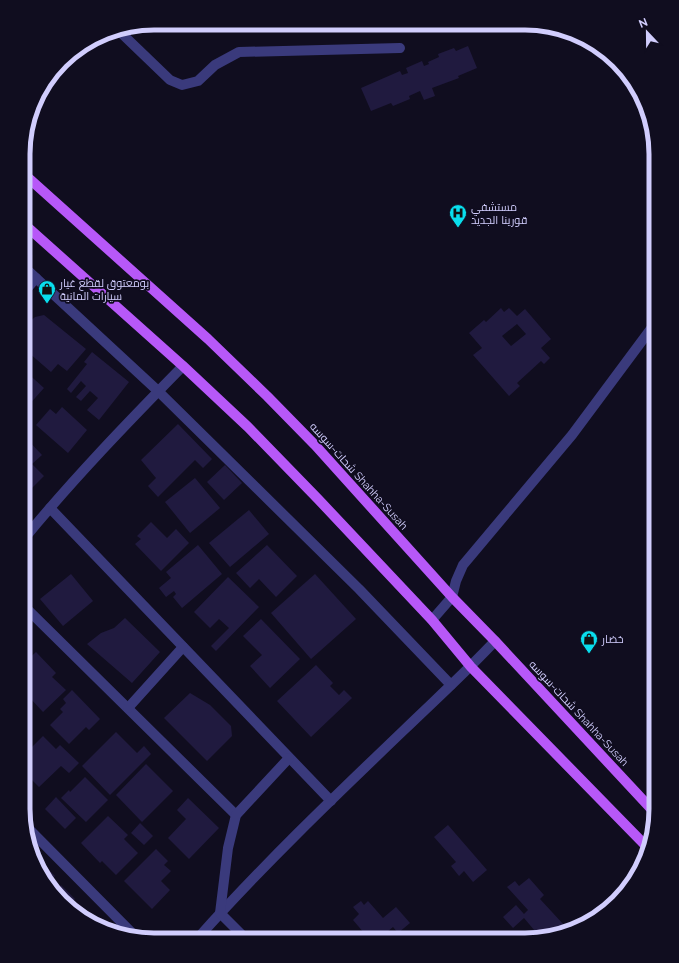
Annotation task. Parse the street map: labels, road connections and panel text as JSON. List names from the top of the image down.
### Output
{
  "streets": {
    "main road": ["شحات-سوسه Shahha-Susah"]
  },
  "places": {
    "hospital": ["مستشفي قورينا الجديد"],
    "shop": ["بومعتوق لقطع غيار سيارات المانية", "خضار"]
  },
  "north": "top"
}
